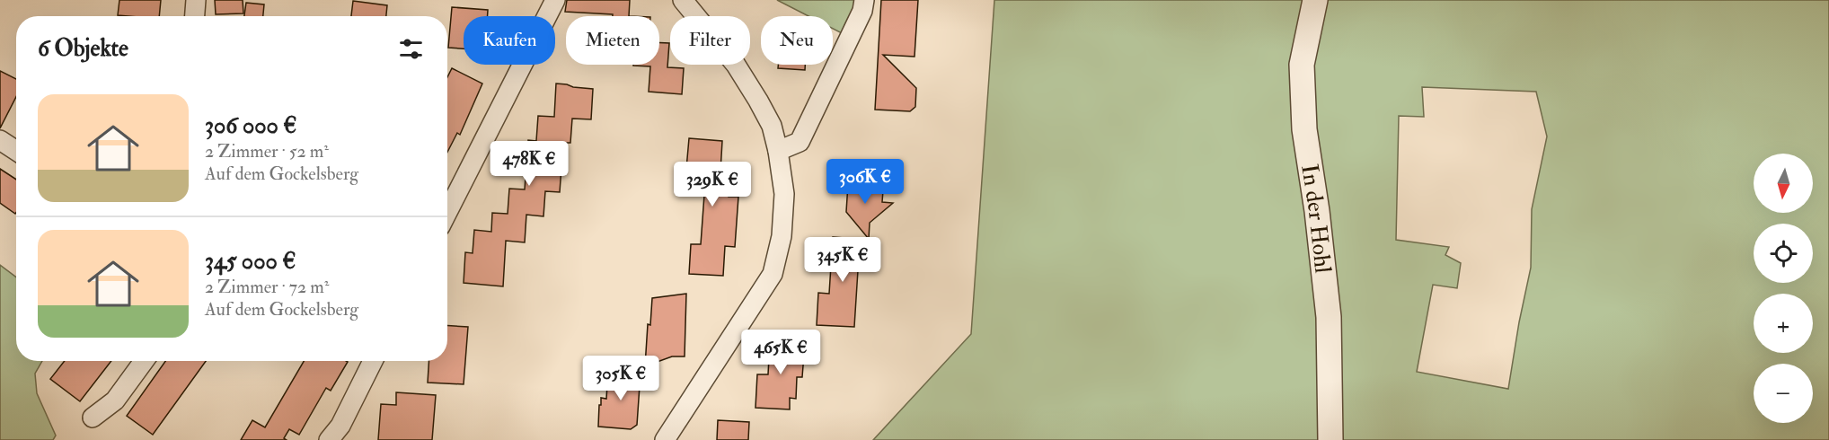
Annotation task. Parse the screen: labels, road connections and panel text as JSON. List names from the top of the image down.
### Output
{
  "streets": {
    "street": ["In der Hohl"]
  },
  "north": "bottom",
  "page": {
    "chip": [
      "Kaufen",
      "Mieten",
      "Filter",
      "Neu"
    ],
    "heading": "6 Objekte",
    "list": [
      {
        "name": "306 000 €",
        "note": "2 Zimmer · 52 m² · Auf dem Gockelsberg"
      },
      {
        "name": "345 000 €",
        "note": "2 Zimmer · 72 m² · Auf dem Gockelsberg"
      }
    ],
    "price": [
      "478K €",
      "306K €",
      "329K €",
      "345K €",
      "465K €",
      "305K €"
    ],
    "map_buttons": ["+", "−"]
  }
}
